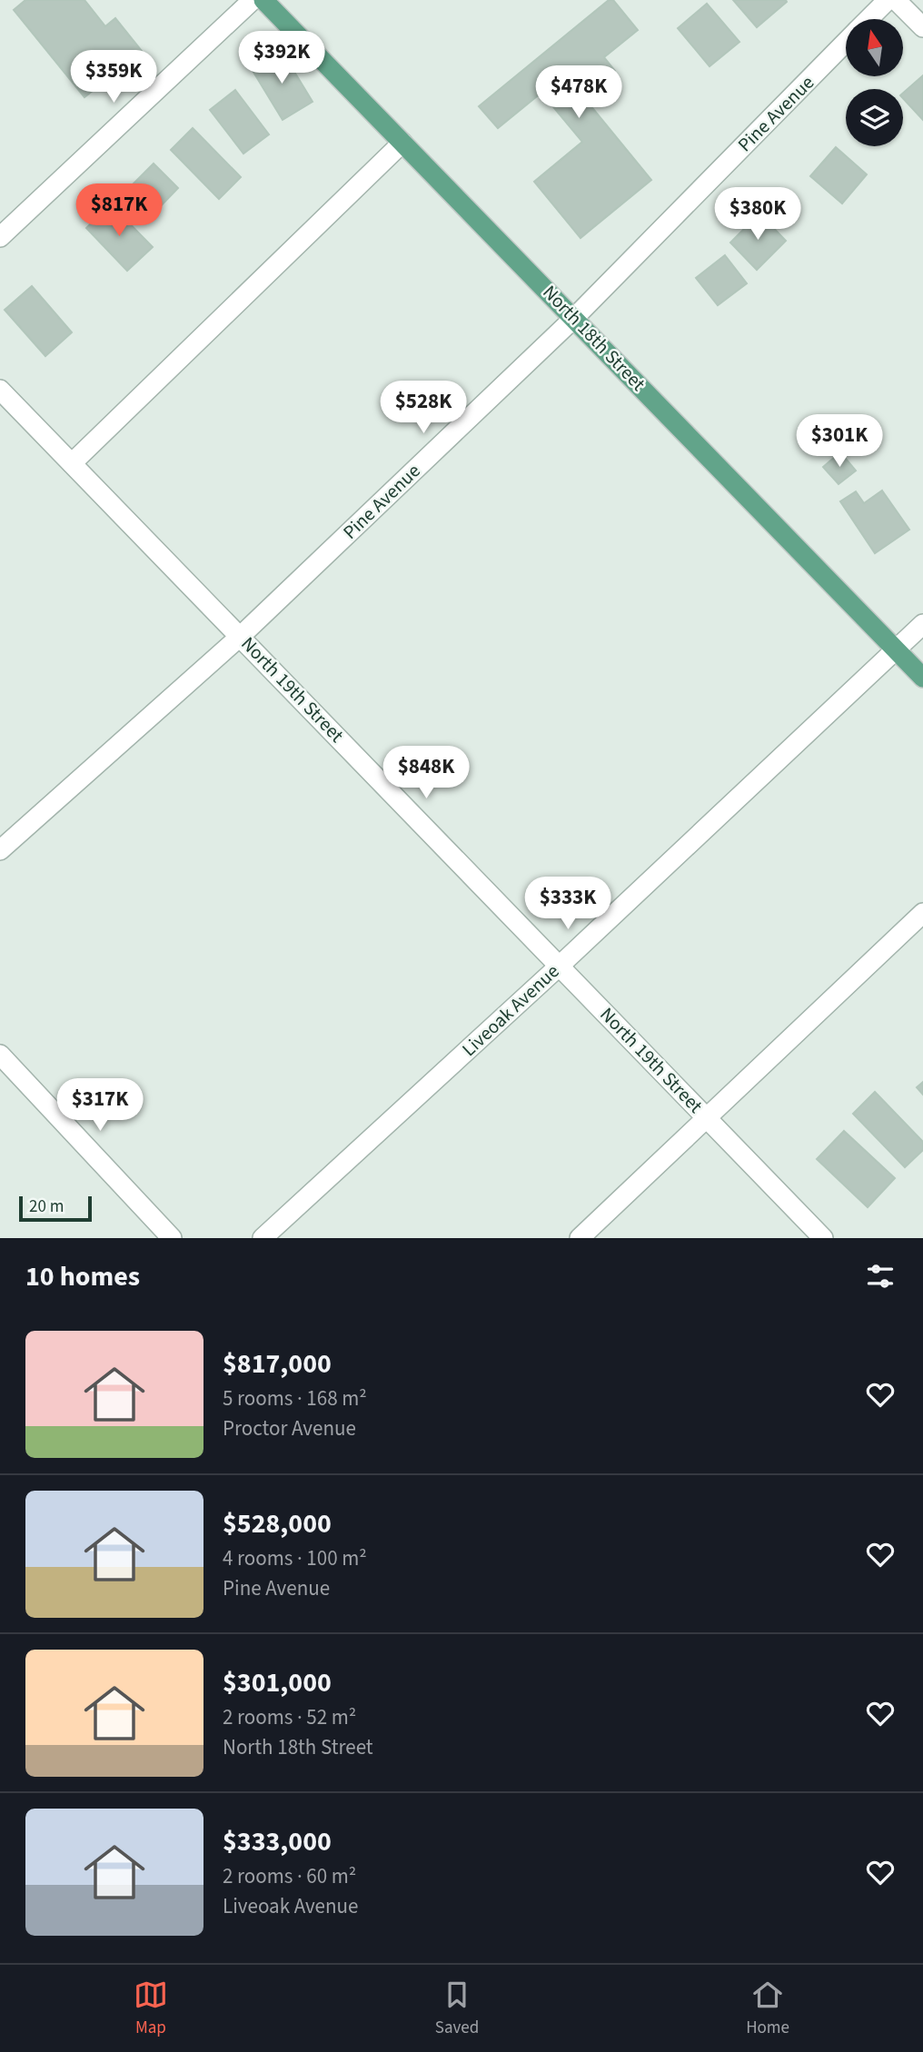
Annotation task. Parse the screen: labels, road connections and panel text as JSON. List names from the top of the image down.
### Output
{
  "streets": {
    "main road": ["North 18th Street"],
    "street": ["Pine Avenue", "North 19th Street", "Liveoak Avenue"]
  },
  "crossings": [
    ["Pine Avenue", "North 18th Street"],
    ["Pine Avenue", "North 19th Street"],
    ["North 18th Street", "Liveoak Avenue"],
    ["North 19th Street", "Liveoak Avenue"]
  ],
  "scale_bar": "20 m",
  "north": "top",
  "page": {
    "price": [
      "$392K",
      "$359K",
      "$478K",
      "$817K",
      "$380K",
      "$528K",
      "$301K",
      "$848K",
      "$333K",
      "$317K"
    ],
    "scale": "20 m",
    "heading": "10 homes",
    "list": [
      {
        "name": "$817,000",
        "note": "5 rooms · 168 m² · Proctor Avenue"
      },
      {
        "name": "$528,000",
        "note": "4 rooms · 100 m² · Pine Avenue"
      },
      {
        "name": "$301,000",
        "note": "2 rooms · 52 m² · North 18th Street"
      },
      {
        "name": "$333,000",
        "note": "2 rooms · 60 m² · Liveoak Avenue"
      }
    ],
    "tabs": ["Map", "Saved", "Home"]
  }
}
